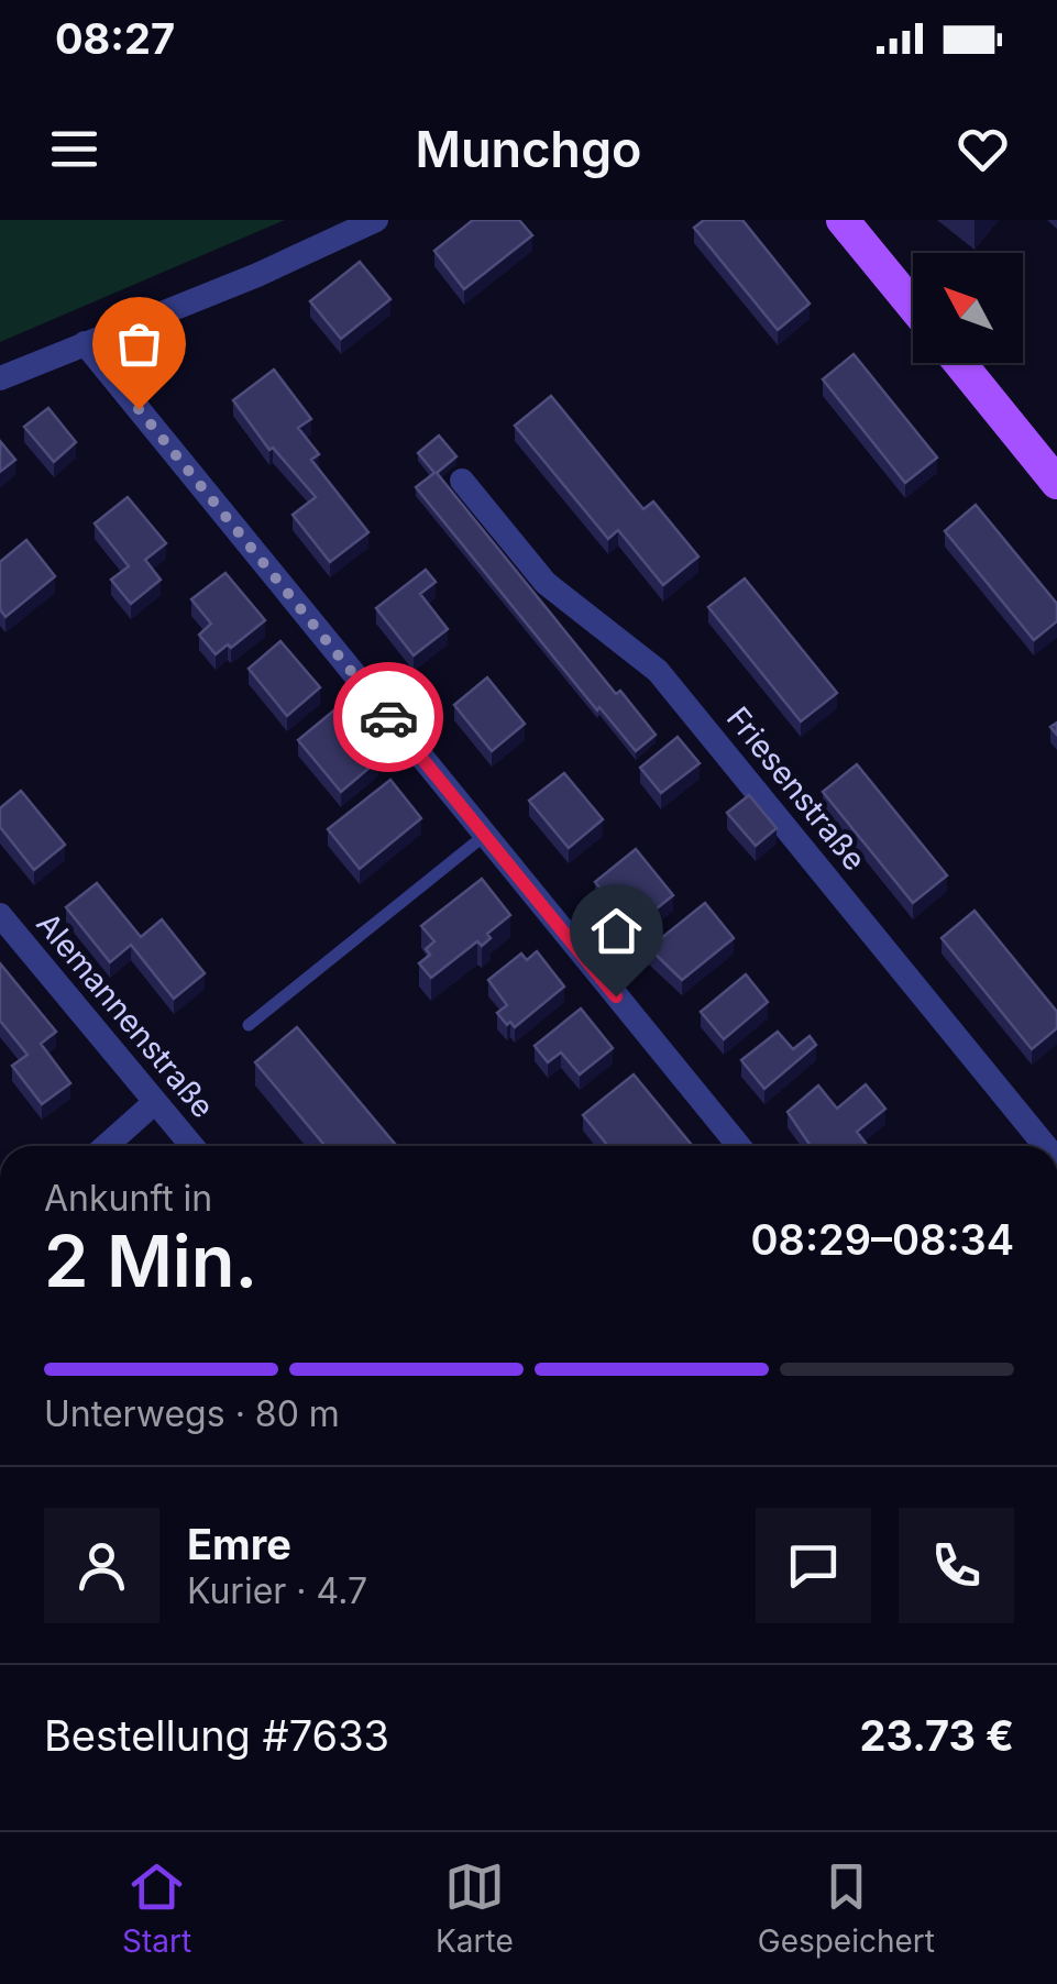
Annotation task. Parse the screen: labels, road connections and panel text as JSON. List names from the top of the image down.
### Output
{
  "streets": {
    "street": ["Friesenstraße", "Alemannenstraße"]
  },
  "north": "top left",
  "page": {
    "status": "08:27",
    "header": "Munchgo",
    "heading": ["2 Min.", "Ankunft in", "08:29–08:34"],
    "panel": [
      "Emre",
      "Kurier · 4.7",
      "Bestellung #7633",
      "23.73 €"
    ],
    "bar": "Unterwegs · 80 m",
    "tabs": ["Start", "Karte", "Gespeichert"]
  }
}
